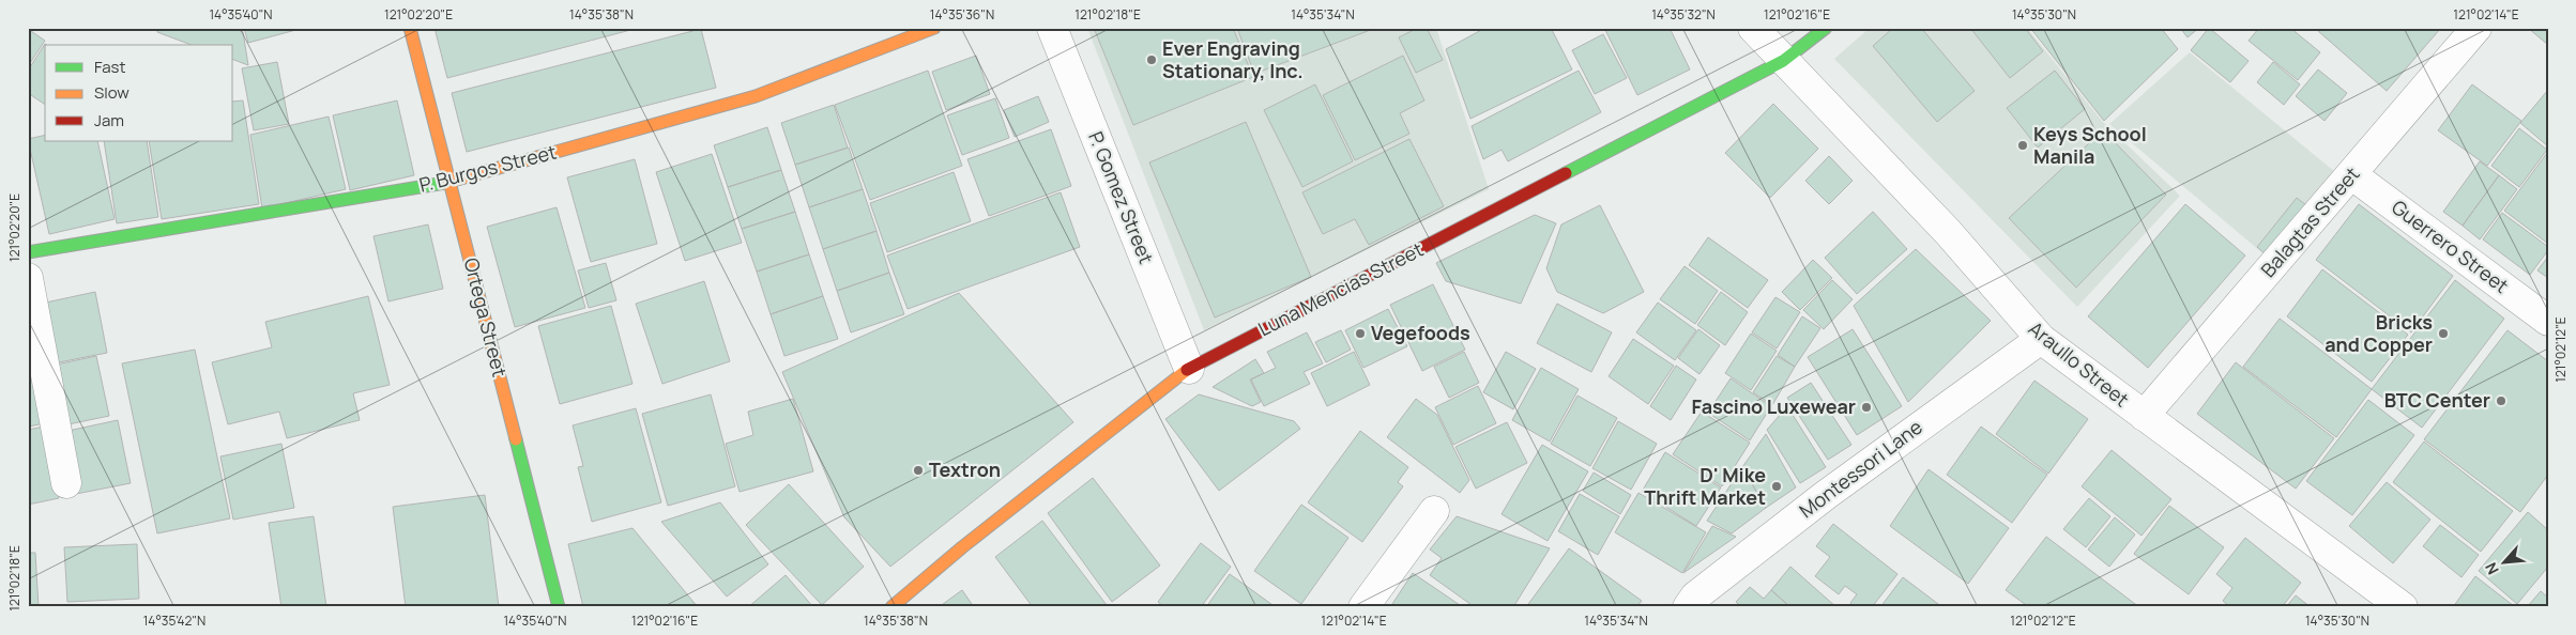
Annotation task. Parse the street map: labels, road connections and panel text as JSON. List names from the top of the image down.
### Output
{
  "streets": {
    "street": [
      "P. Burgos Street",
      "P. Gomez Street",
      "Balagtas Street",
      "Guerrero Street",
      "Luna Mencias Street",
      "Ortega Street",
      "Araullo Street",
      "Montessori Lane"
    ]
  },
  "crossings": [
    ["P. Burgos Street", "Ortega Street"],
    ["P. Gomez Street", "Luna Mencias Street"],
    ["Balagtas Street", "Guerrero Street"],
    ["Balagtas Street", "Araullo Street"],
    ["Luna Mencias Street", "Araullo Street"],
    ["Araullo Street", "Montessori Lane"]
  ],
  "places": [
    "Ever Engraving Stationary, Inc.",
    "Keys School Manila",
    "Vegefoods",
    "Bricks and Copper",
    "BTC Center",
    "Fascino Luxewear",
    "Textron",
    "D' Mike Thrift Market"
  ],
  "legend": ["Fast", "Slow", "Jam"],
  "north": "bottom left",
  "coordinates": [
    "14°35'40\"N",
    "121°02'20\"E",
    "14°35'38\"N",
    "14°35'36\"N",
    "121°02'18\"E",
    "14°35'34\"N",
    "14°35'32\"N",
    "121°02'16\"E",
    "14°35'30\"N",
    "121°02'14\"E",
    "121°02'12\"E",
    "14°35'42\"N"
  ]
}
